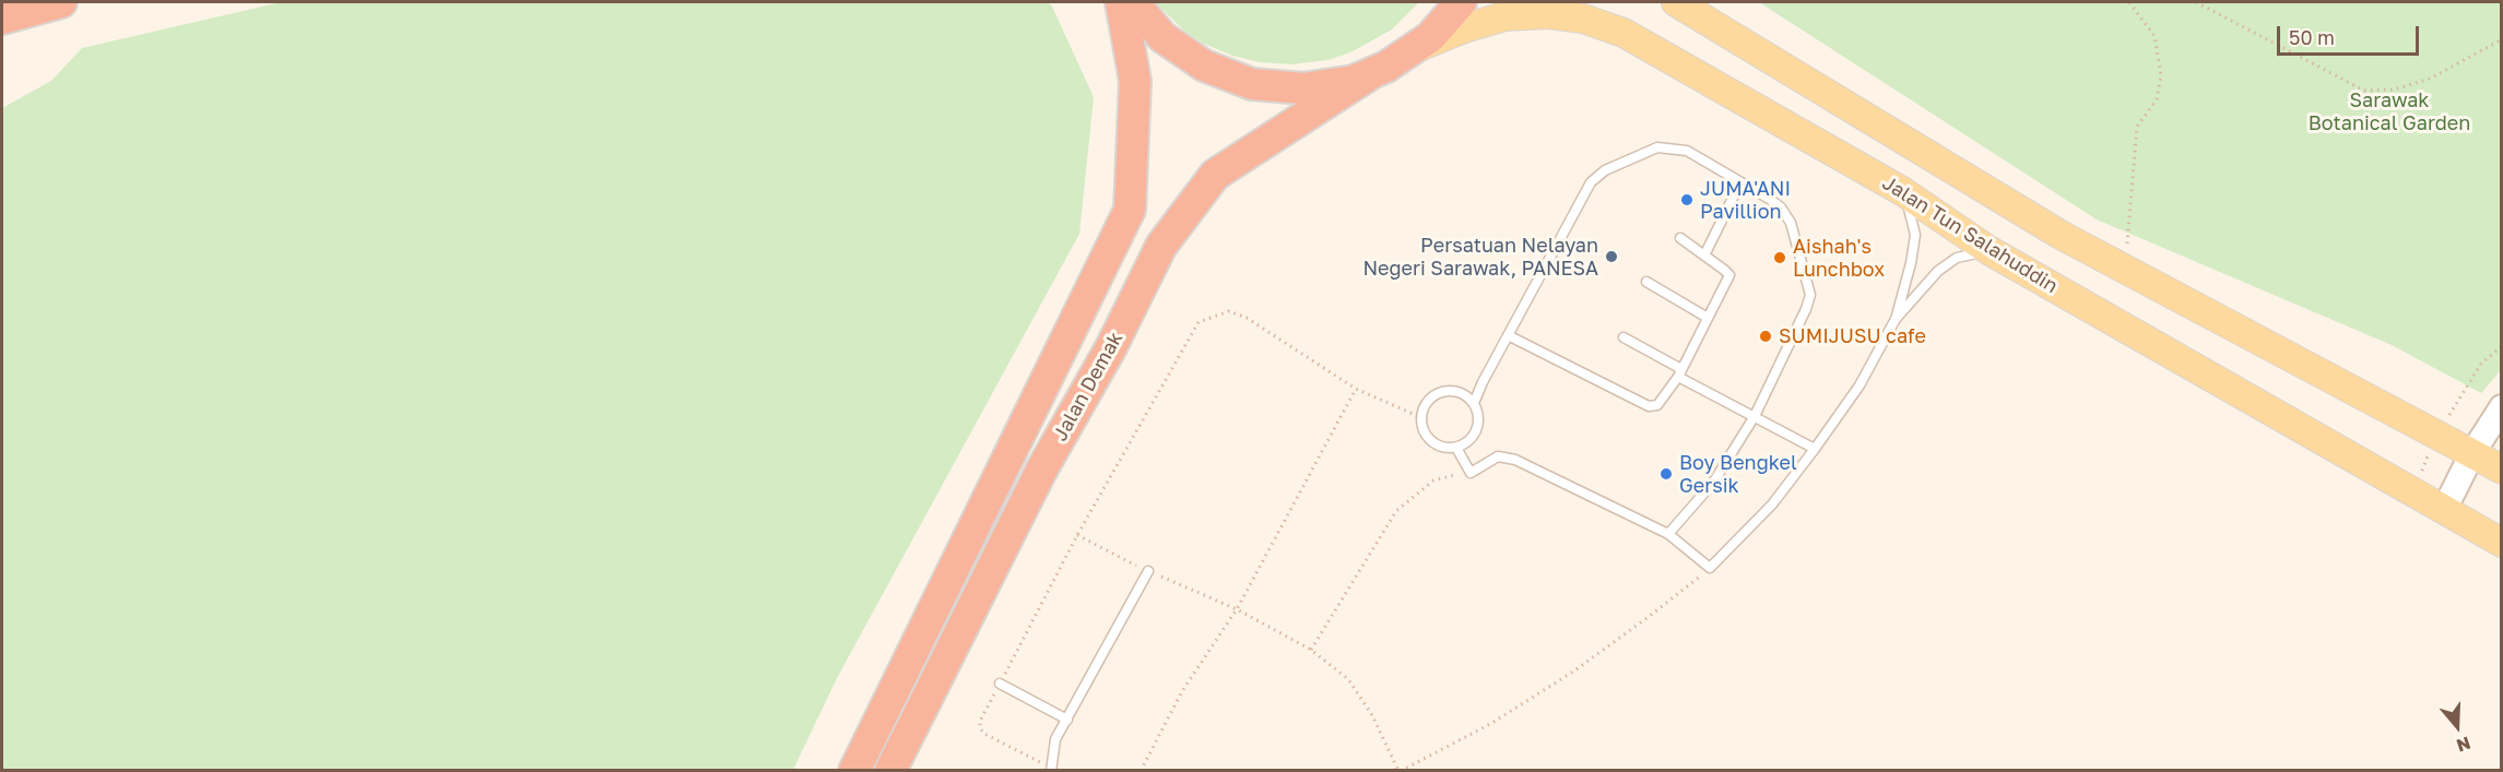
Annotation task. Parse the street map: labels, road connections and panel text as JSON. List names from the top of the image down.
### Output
{
  "streets": {
    "highway": ["Jalan Demak"],
    "main road": ["Jalan Tun Salahuddin"]
  },
  "parks": ["Sarawak Botanical Garden"],
  "places": [
    "JUMA'ANI Pavillion",
    "Persatuan Nelayan Negeri Sarawak, PANESA",
    "Aishah's Lunchbox",
    "SUMIJUSU cafe",
    "Boy Bengkel Gersik"
  ],
  "scale_bar": "50 m",
  "north": "bottom"
}
